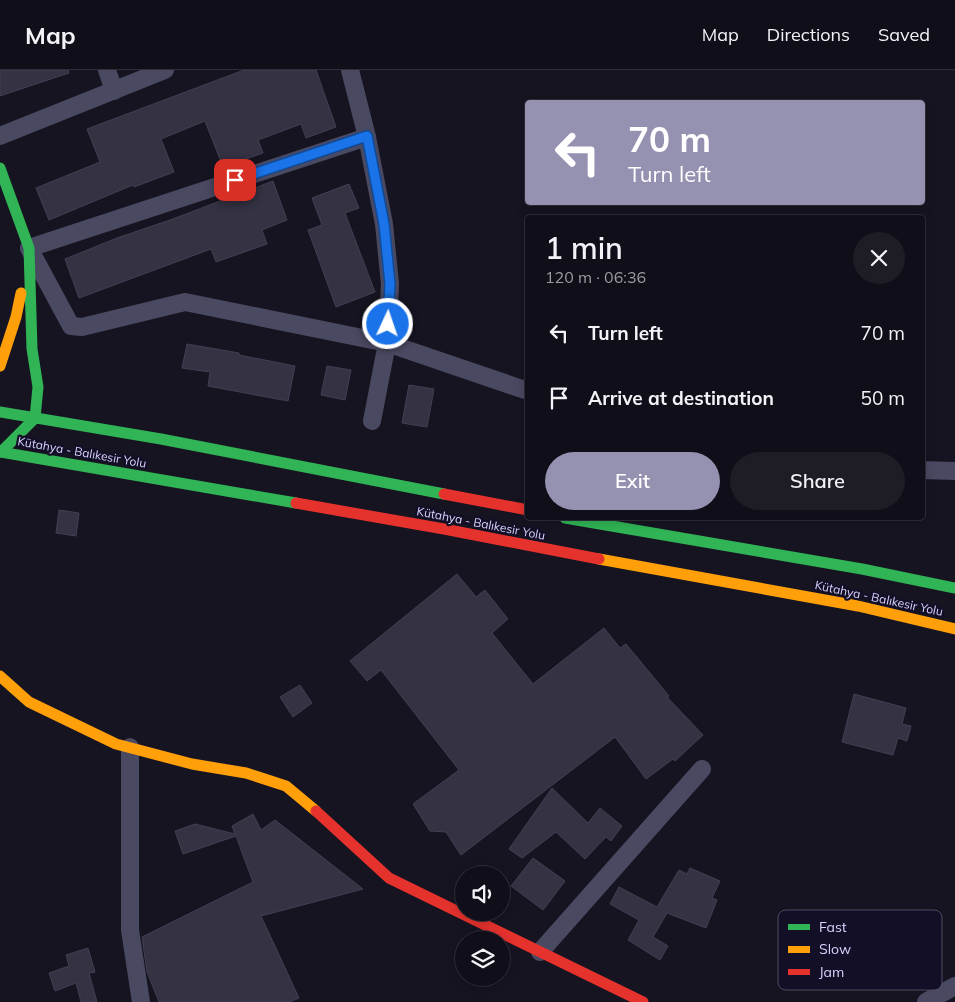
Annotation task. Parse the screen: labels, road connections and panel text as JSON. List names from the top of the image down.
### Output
{
  "streets": {
    "main road": ["Kütahya - Balıkesir Yolu"]
  },
  "legend": ["Fast", "Slow", "Jam"],
  "page": {
    "header": "Map",
    "nav": ["Map", "Directions", "Saved"],
    "turn": ["70 m", "Turn left"],
    "heading": ["1 min", "120 m · 06:36"],
    "list": [
      {
        "name": "Turn left",
        "value": "70 m"
      },
      {
        "name": "Arrive at destination",
        "value": "50 m"
      }
    ],
    "buttons": ["Exit", "Share"]
  }
}
